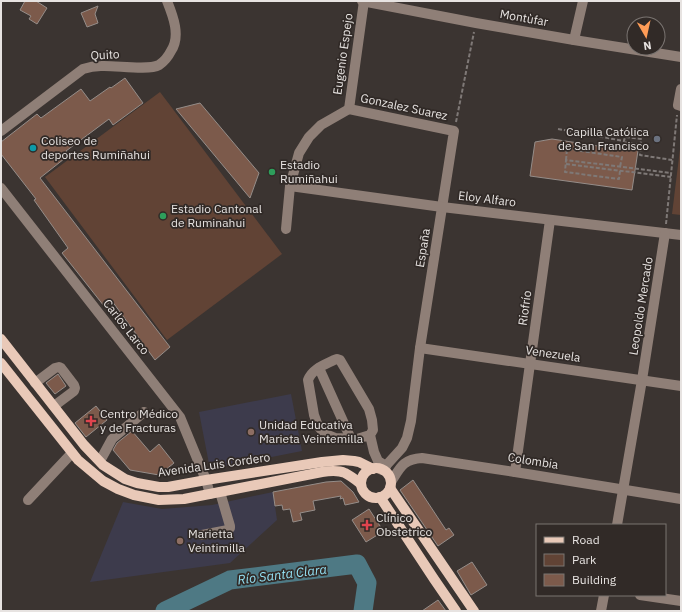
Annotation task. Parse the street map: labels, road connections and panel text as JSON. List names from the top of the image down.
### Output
{
  "streets": {
    "main road": ["Avenida Luis Cordero"],
    "street": [
      "Montùfar",
      "Eugenio Espejo",
      "Quito",
      "Gonzalez Suarez",
      "Eloy Alfaro",
      "España",
      "Leopoldo Mercado",
      "Riofrío",
      "Carlos Larco",
      "Venezuela",
      "Colombia"
    ]
  },
  "crossings": [
    ["Montùfar", "Eugenio Espejo"],
    ["Eugenio Espejo", "Gonzalez Suarez"],
    ["Eugenio Espejo", "Eloy Alfaro"],
    ["Gonzalez Suarez", "España"],
    ["Eloy Alfaro", "España"],
    ["Eloy Alfaro", "Leopoldo Mercado"],
    ["Eloy Alfaro", "Riofrío"],
    ["España", "Venezuela"],
    ["España", "Colombia"],
    ["España", "Avenida Luis Cordero"],
    ["Leopoldo Mercado", "Venezuela"],
    ["Leopoldo Mercado", "Colombia"],
    ["Riofrío", "Venezuela"],
    ["Riofrío", "Colombia"],
    ["Carlos Larco", "Avenida Luis Cordero"],
    ["Colombia", "Avenida Luis Cordero"]
  ],
  "water": ["Río Santa Clara"],
  "places": {
    "other": [
      "Capilla Católica de San Francisco",
      "Coliseo de deportes Rumiñahui",
      "Estadio Rumiñahui",
      "Estadio Cantonal de Ruminahui",
      "Unidad Educativa Marieta Veintemilla",
      "Marietta Veintimilla"
    ],
    "health": ["Centro Médico y de Fracturas", "Clínico Obstetrico"]
  },
  "legend": ["Road", "Park", "Building"],
  "north": "bottom"
}
